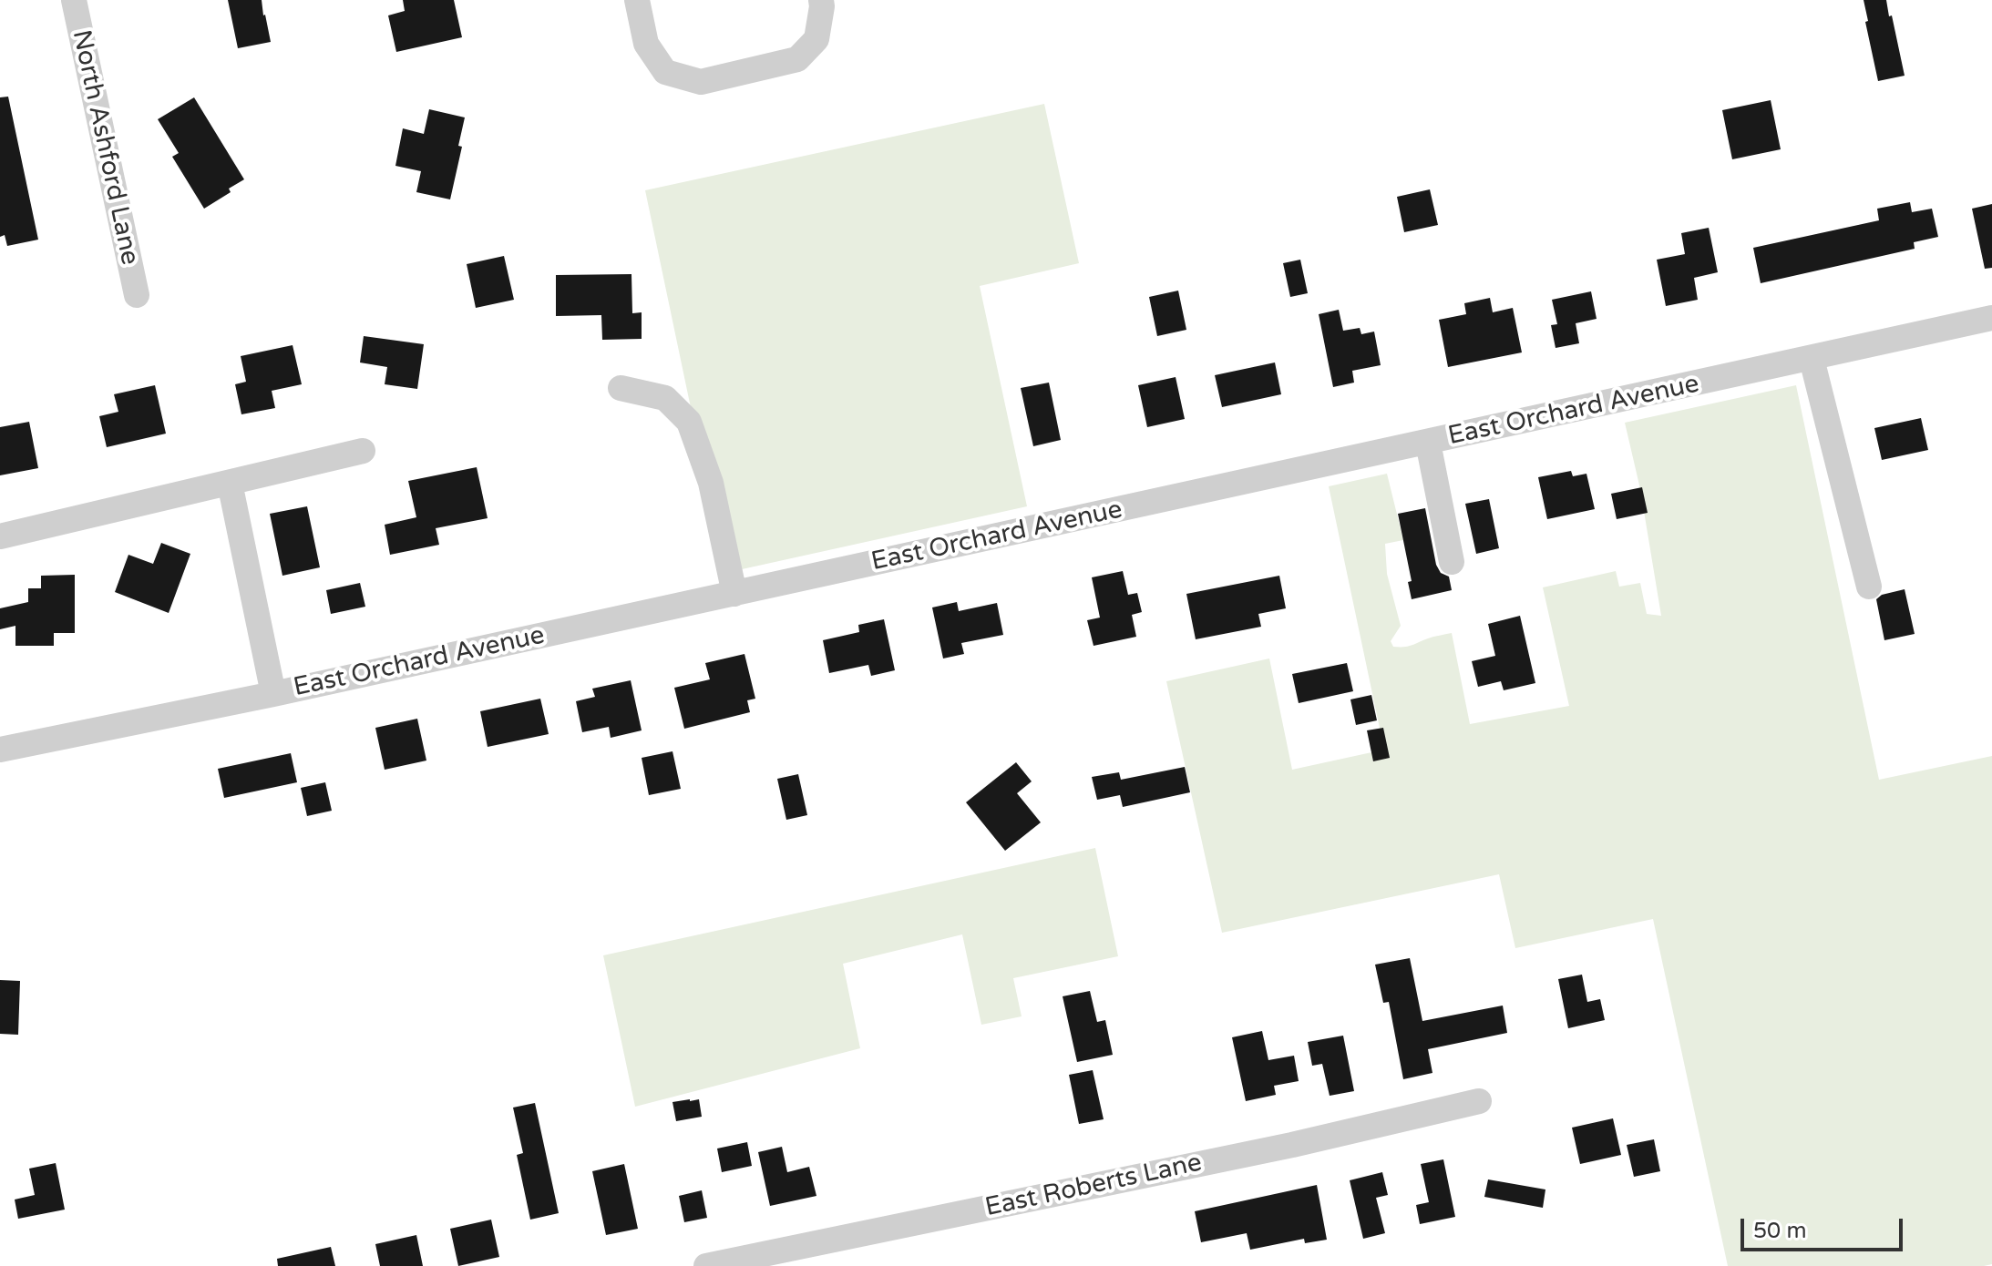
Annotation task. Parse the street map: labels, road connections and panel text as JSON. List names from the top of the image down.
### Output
{
  "streets": {
    "street": ["North Ashford Lane", "East Orchard Avenue", "East Roberts Lane"]
  },
  "scale_bar": "50 m"
}
